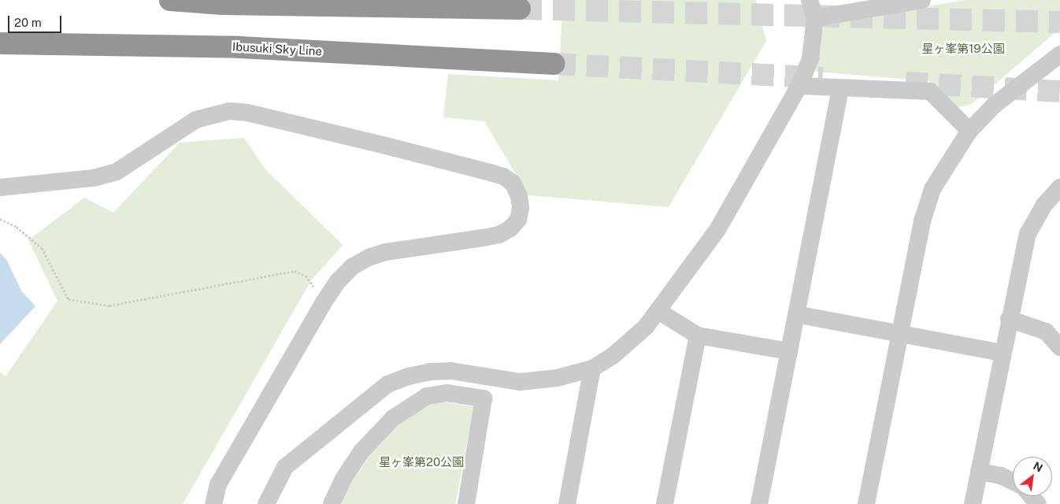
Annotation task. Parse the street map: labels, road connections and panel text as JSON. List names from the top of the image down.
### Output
{
  "streets": {
    "highway": ["Ibusuki Sky Line"]
  },
  "parks": ["星ヶ峯第19公園", "星ヶ峯第20公園"],
  "scale_bar": "20 m",
  "north": "top right"
}
